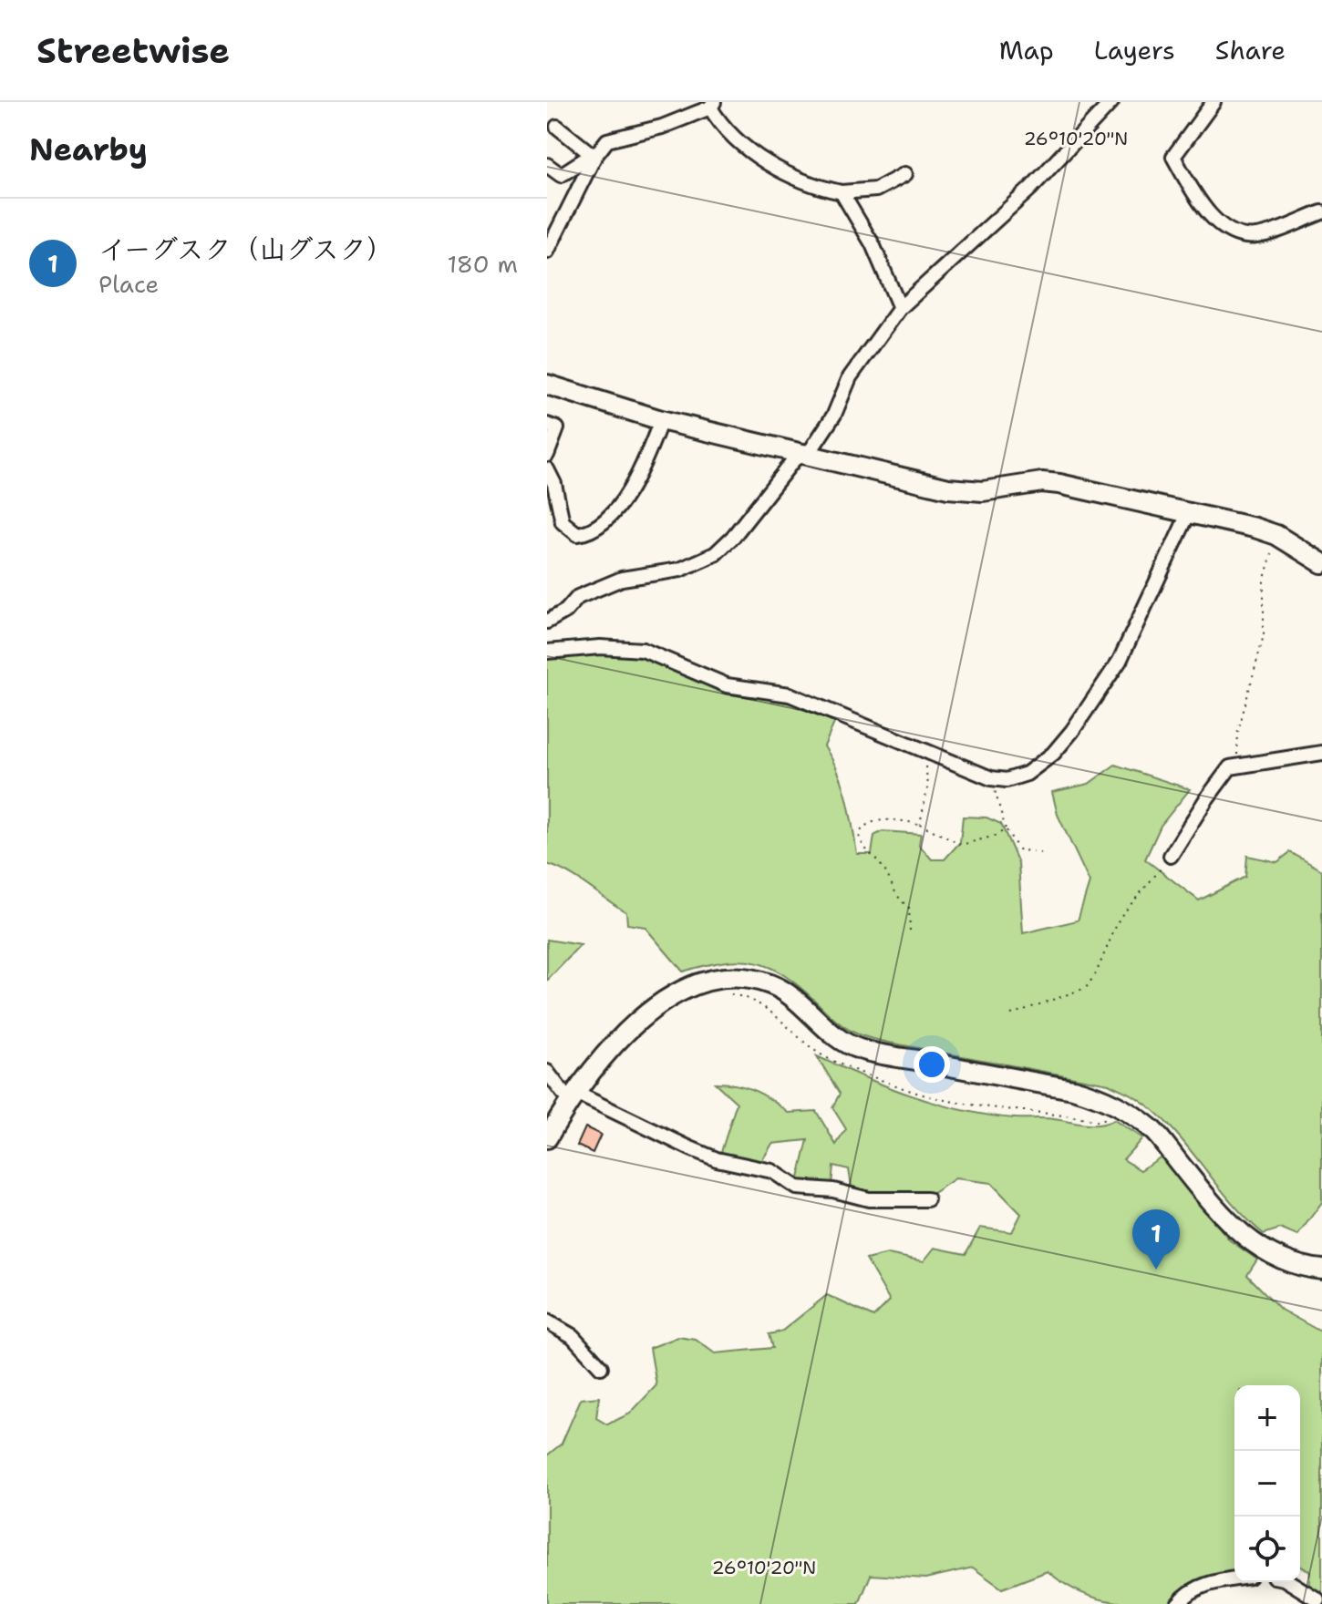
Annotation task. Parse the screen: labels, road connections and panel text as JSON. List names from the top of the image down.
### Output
{
  "page": {
    "header": "Streetwise",
    "nav": ["Map", "Layers", "Share"],
    "heading": "Nearby",
    "list": [
      {
        "mark": "1",
        "name": "イーグスク（山グスク）",
        "note": "Place",
        "value": "180 m"
      }
    ],
    "pins": "1",
    "map_buttons": ["+", "−"]
  },
  "coordinates": ["26°10'20\"N"]
}
